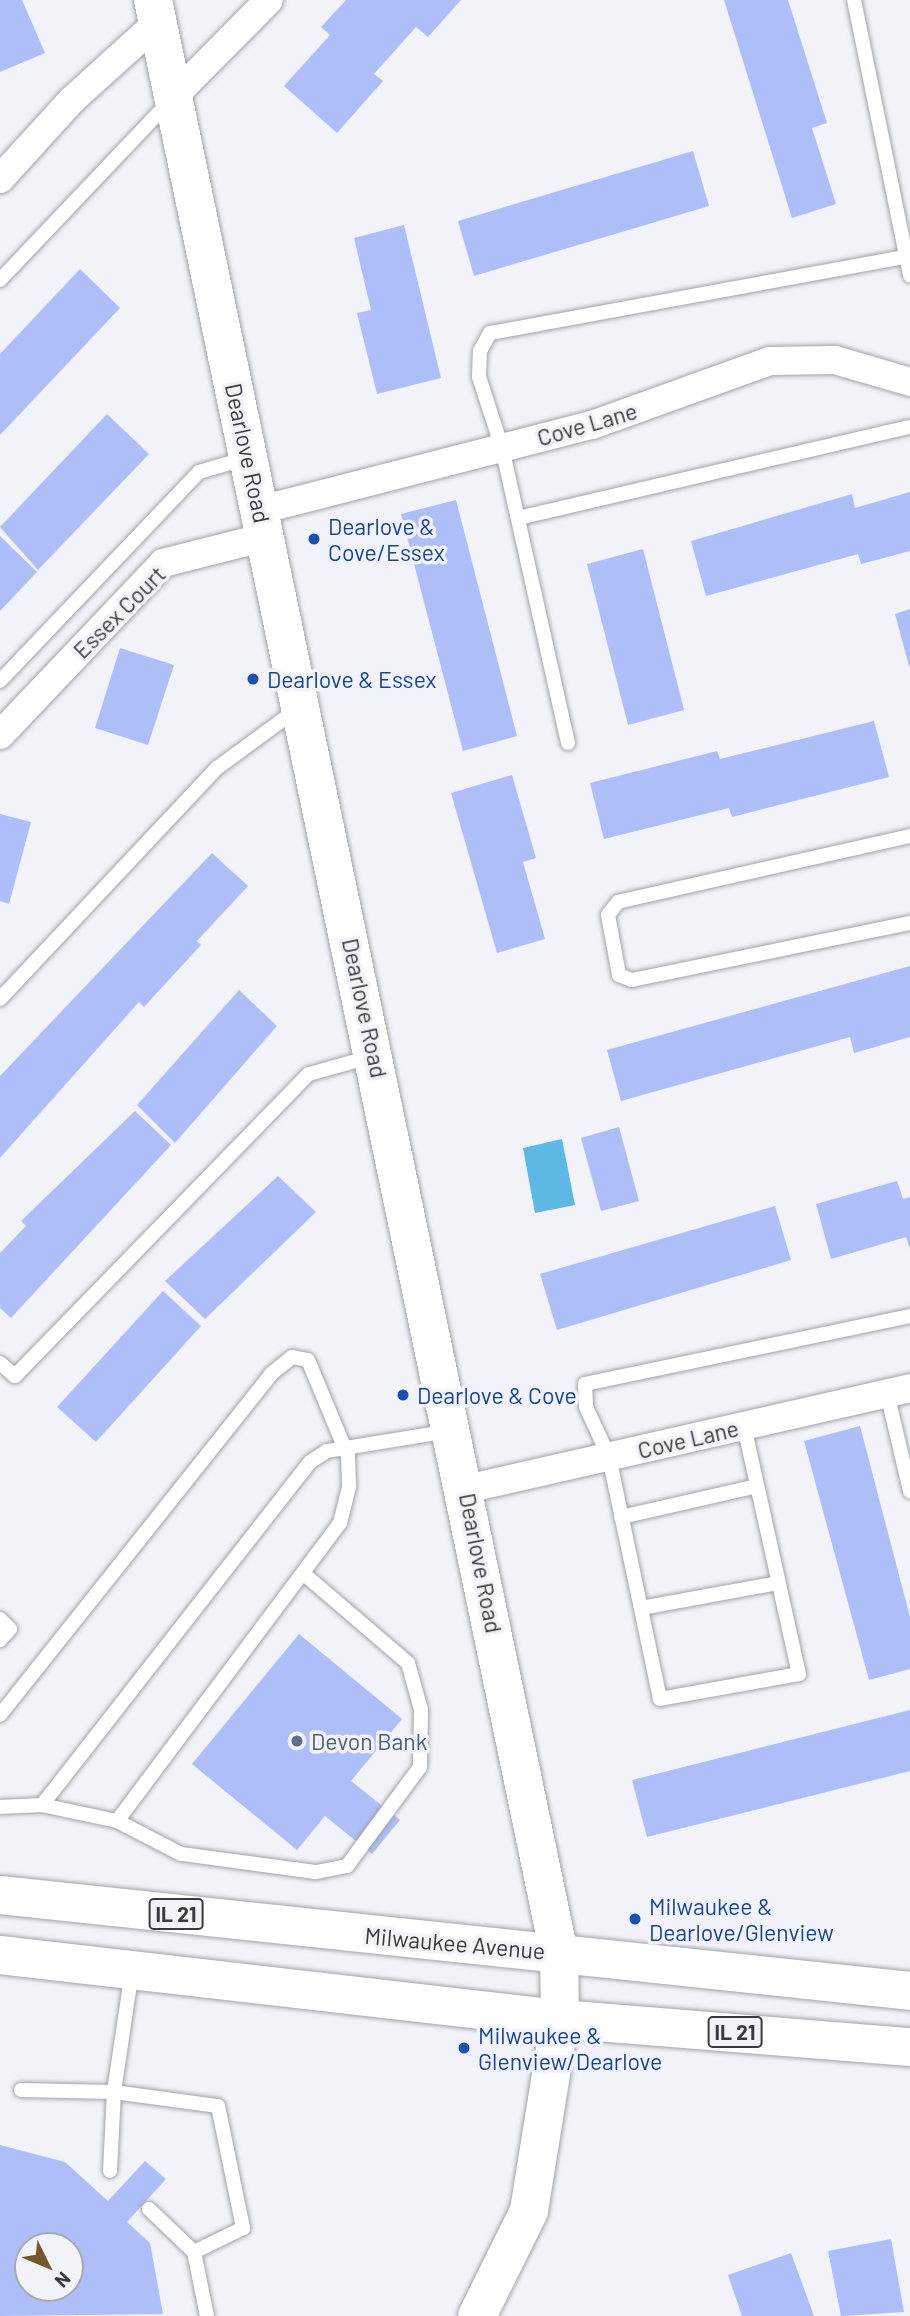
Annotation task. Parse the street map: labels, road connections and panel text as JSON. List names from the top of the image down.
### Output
{
  "streets": {
    "main road": ["Dearlove Road", "IL 21", "Milwaukee Avenue"],
    "street": ["Cove Lane", "Essex Court"]
  },
  "crossings": [
    ["Cove Lane", "Dearlove Road"],
    ["Cove Lane", "Essex Court"],
    ["Dearlove Road", "Essex Court"],
    ["Dearlove Road", "IL 21"],
    ["Dearlove Road", "Milwaukee Avenue"]
  ],
  "places": [
    "Dearlove & Cove/Essex",
    "Dearlove & Essex",
    "Dearlove & Cove",
    "Devon Bank",
    "Milwaukee & Dearlove/Glenview",
    "Milwaukee & Glenview/Dearlove"
  ],
  "north": "bottom right"
}
